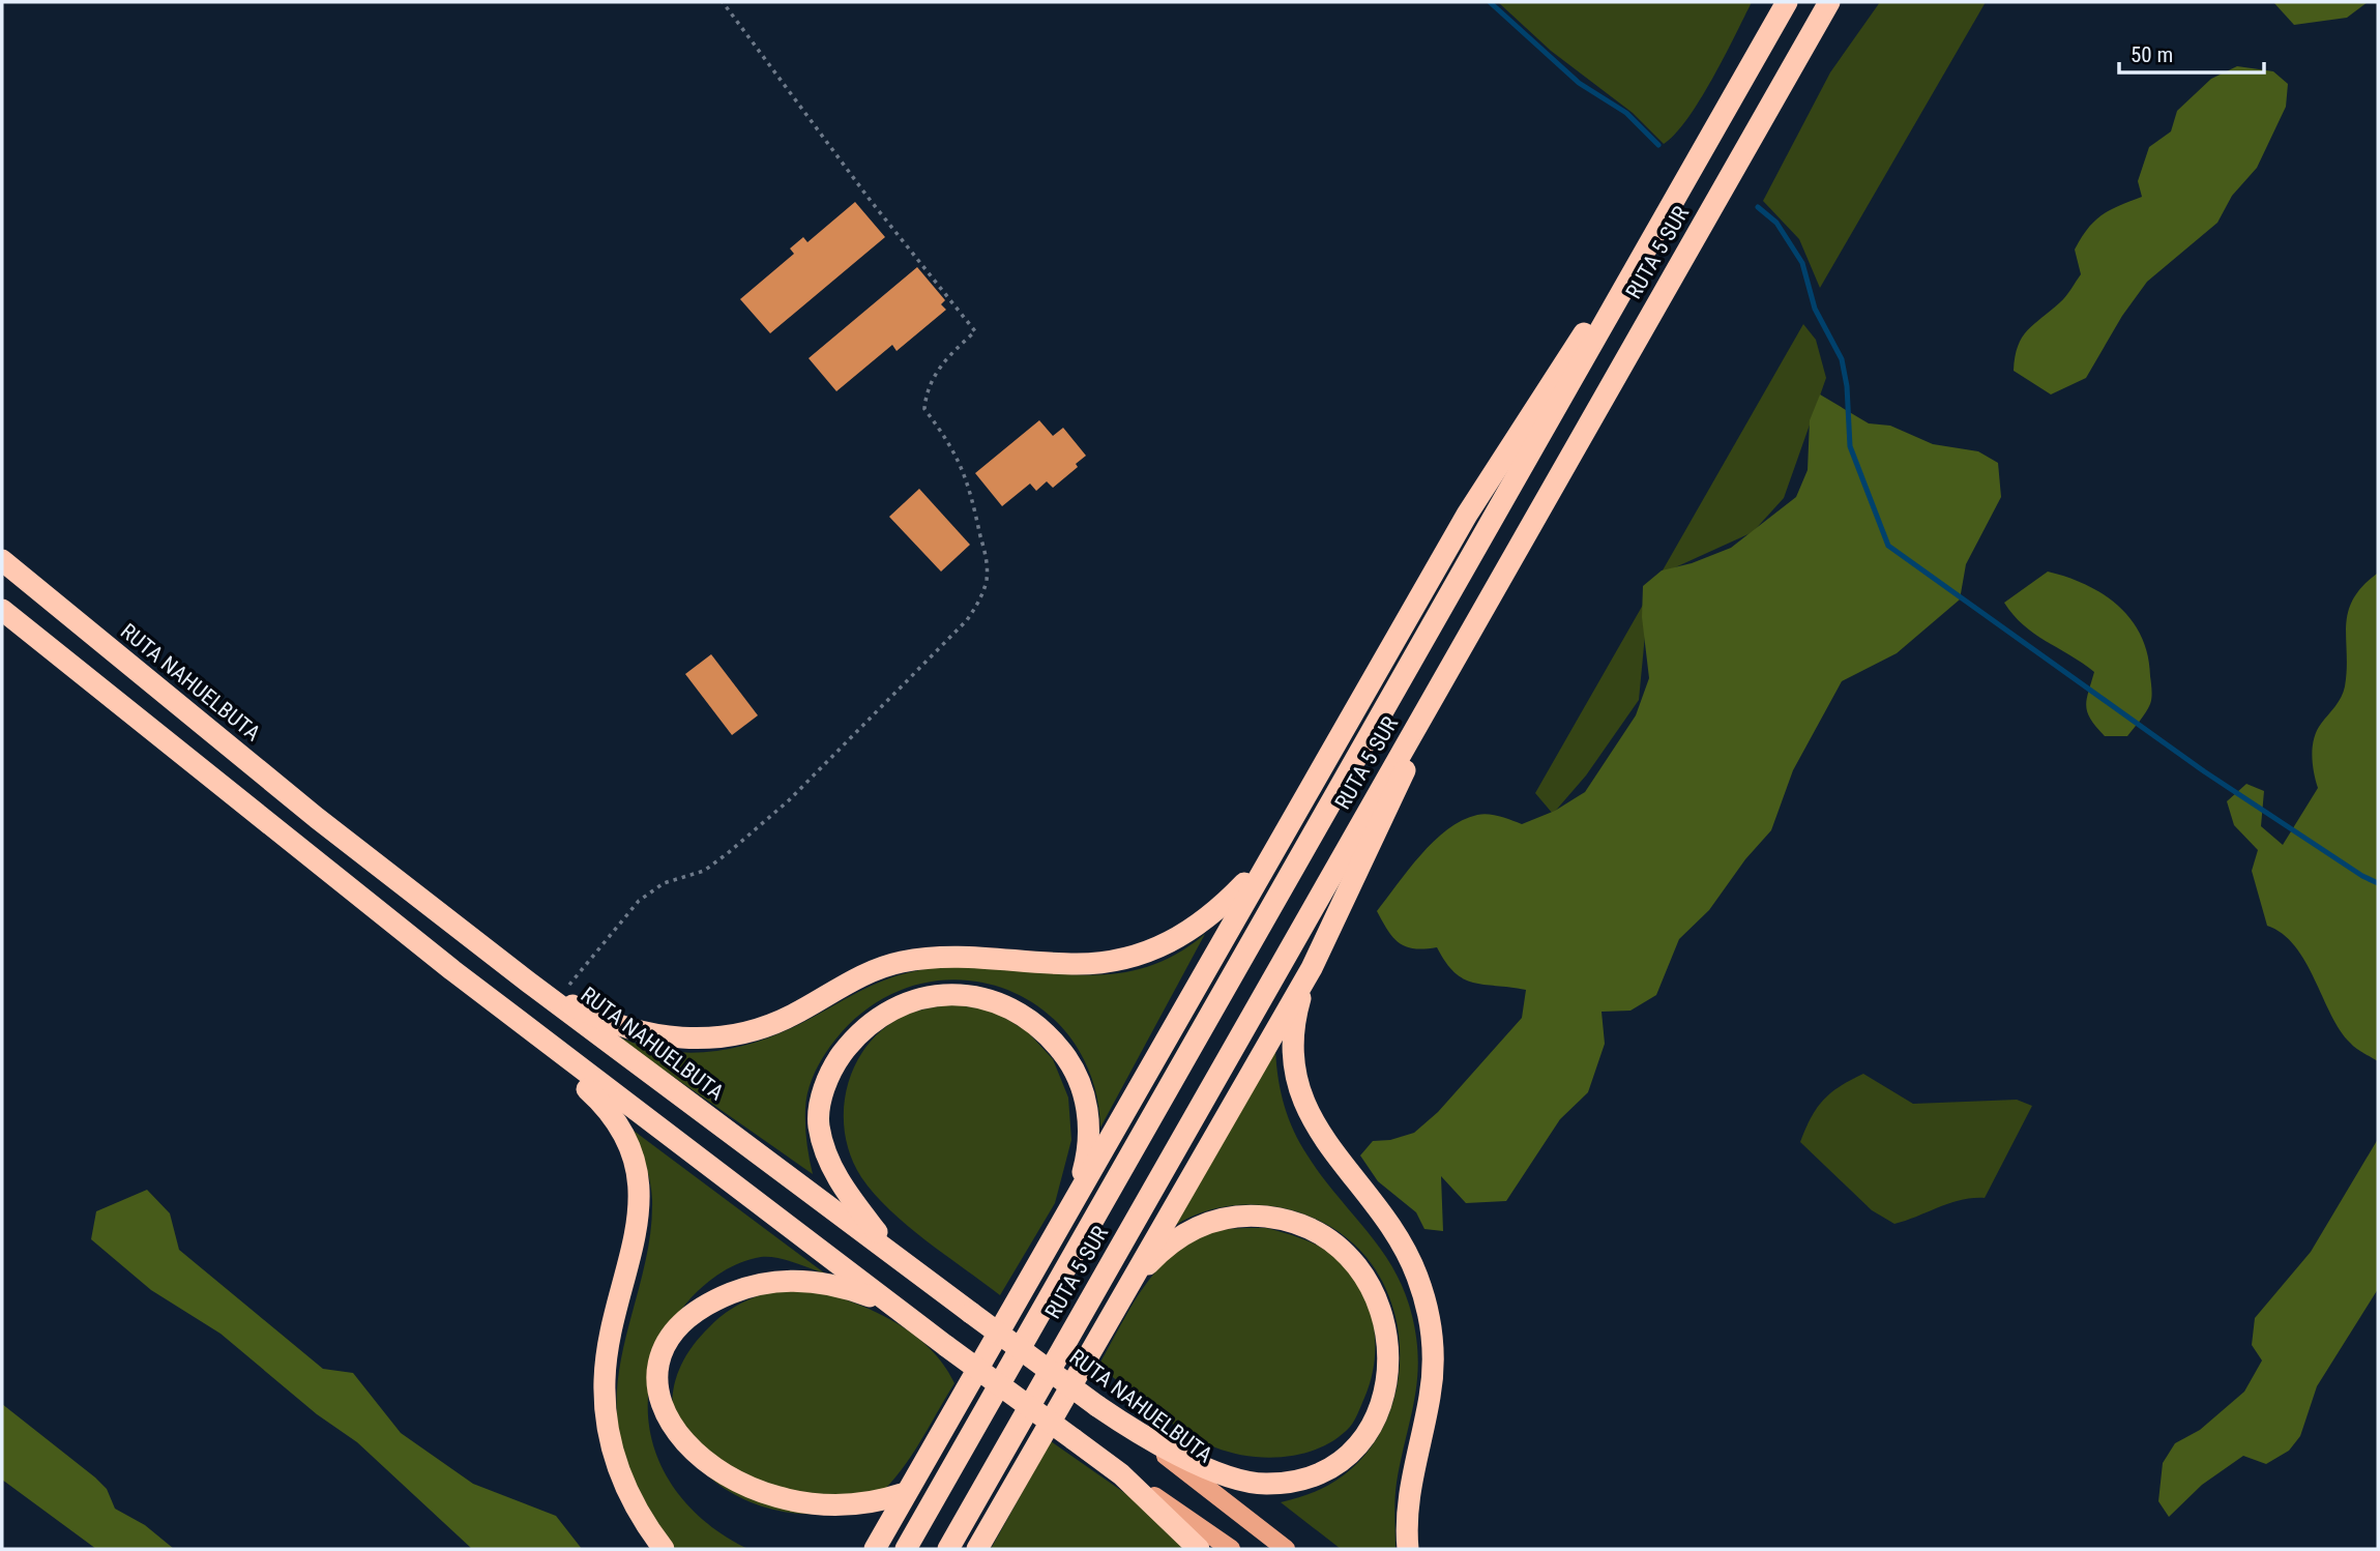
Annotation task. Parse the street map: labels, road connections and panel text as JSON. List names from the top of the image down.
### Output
{
  "streets": {
    "highway": ["RUTA 5 SUR", "RUTA NAHUELBUTA"]
  },
  "scale_bar": "50 m"
}
